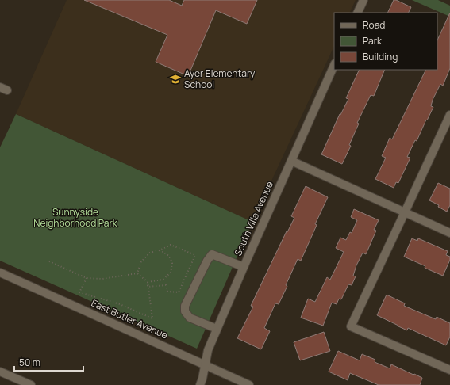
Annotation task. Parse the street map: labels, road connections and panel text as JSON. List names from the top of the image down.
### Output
{
  "streets": {
    "street": ["South Villa Avenue", "East Butler Avenue"]
  },
  "crossings": [
    ["South Villa Avenue", "East Butler Avenue"]
  ],
  "parks": ["Sunnyside Neighborhood Park"],
  "places": {
    "school or university": ["Ayer Elementary School"]
  },
  "legend": ["Road", "Park", "Building"],
  "scale_bar": "50 m"
}
